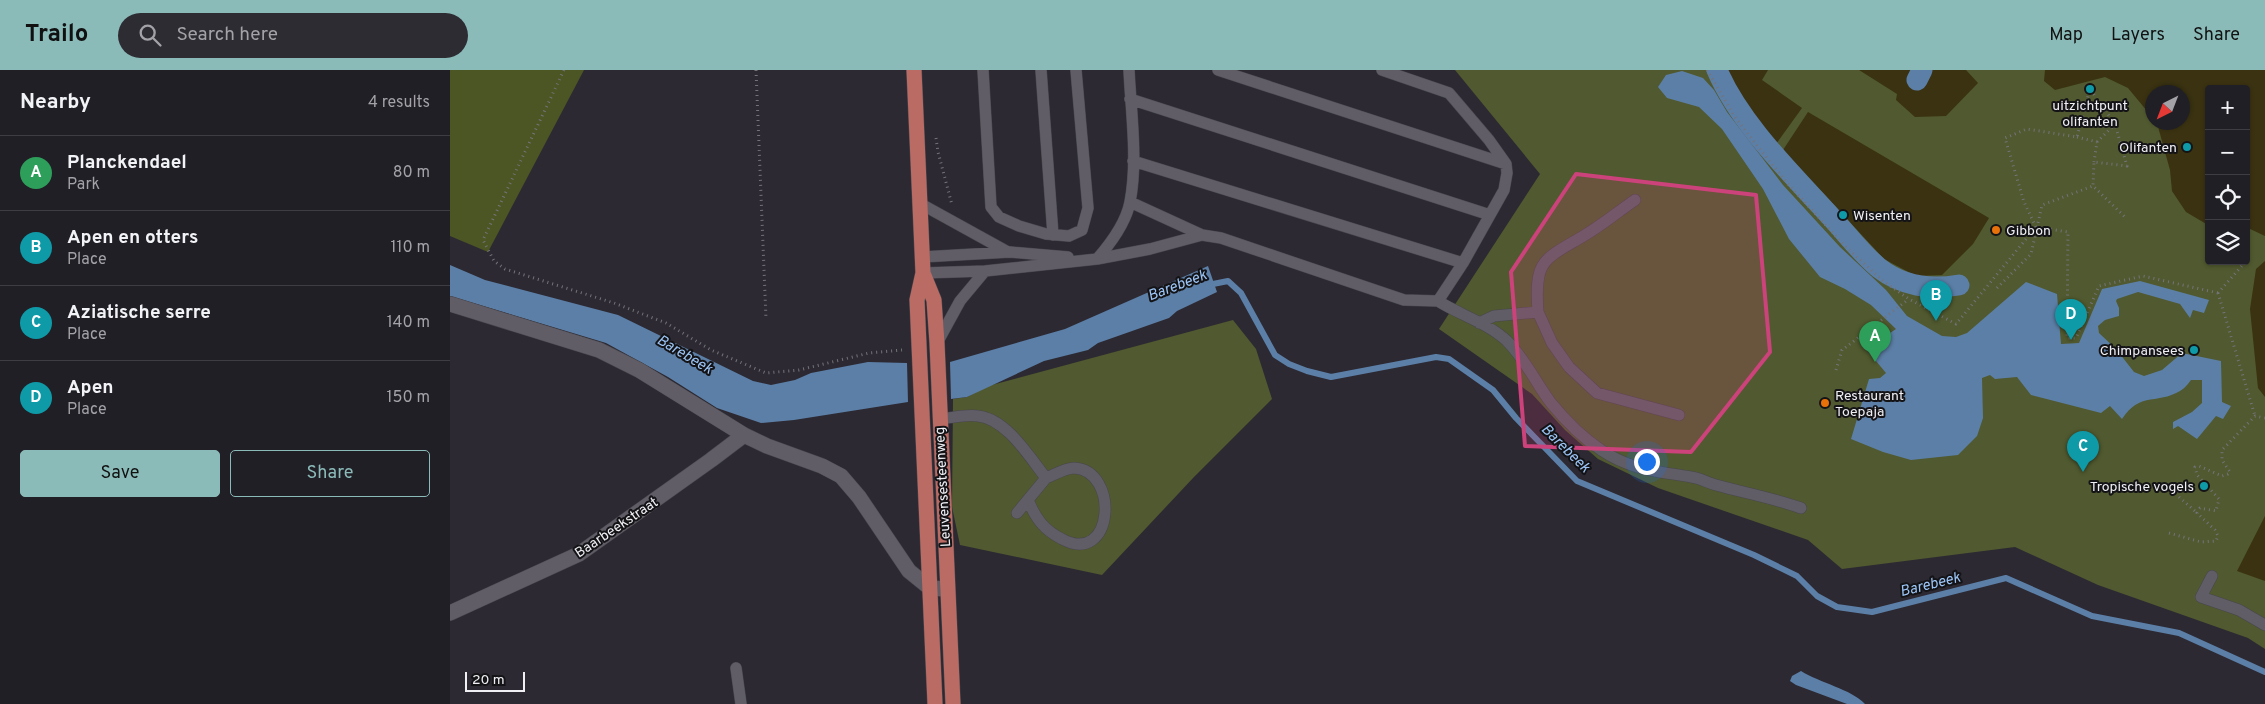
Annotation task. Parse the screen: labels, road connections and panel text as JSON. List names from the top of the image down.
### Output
{
  "streets": {
    "main road": ["Leuvensesteenweg"],
    "street": ["Baarbeekstraat"]
  },
  "water": ["Barebeek"],
  "places": [
    "uitzichtpunt olifanten",
    "Olifanten",
    "Wisenten",
    "Gibbon",
    "Chimpansees",
    "Restaurant Toepaja",
    "Tropische vogels"
  ],
  "scale_bar": "20 m",
  "north": "bottom left",
  "page": {
    "header": "Trailo",
    "search": "Search here",
    "nav": ["Map", "Layers", "Share"],
    "heading": ["Nearby", "4 results"],
    "map_buttons": ["+", "−"],
    "list": [
      {
        "mark": "A",
        "name": "Planckendael",
        "note": "Park",
        "value": "80 m"
      },
      {
        "mark": "B",
        "name": "Apen en otters",
        "note": "Place",
        "value": "110 m"
      },
      {
        "mark": "C",
        "name": "Aziatische serre",
        "note": "Place",
        "value": "140 m"
      },
      {
        "mark": "D",
        "name": "Apen",
        "note": "Place",
        "value": "150 m"
      }
    ],
    "pins": [
      "B",
      "D",
      "A",
      "C"
    ],
    "buttons": ["Save", "Share"],
    "scale": "20 m"
  }
}
